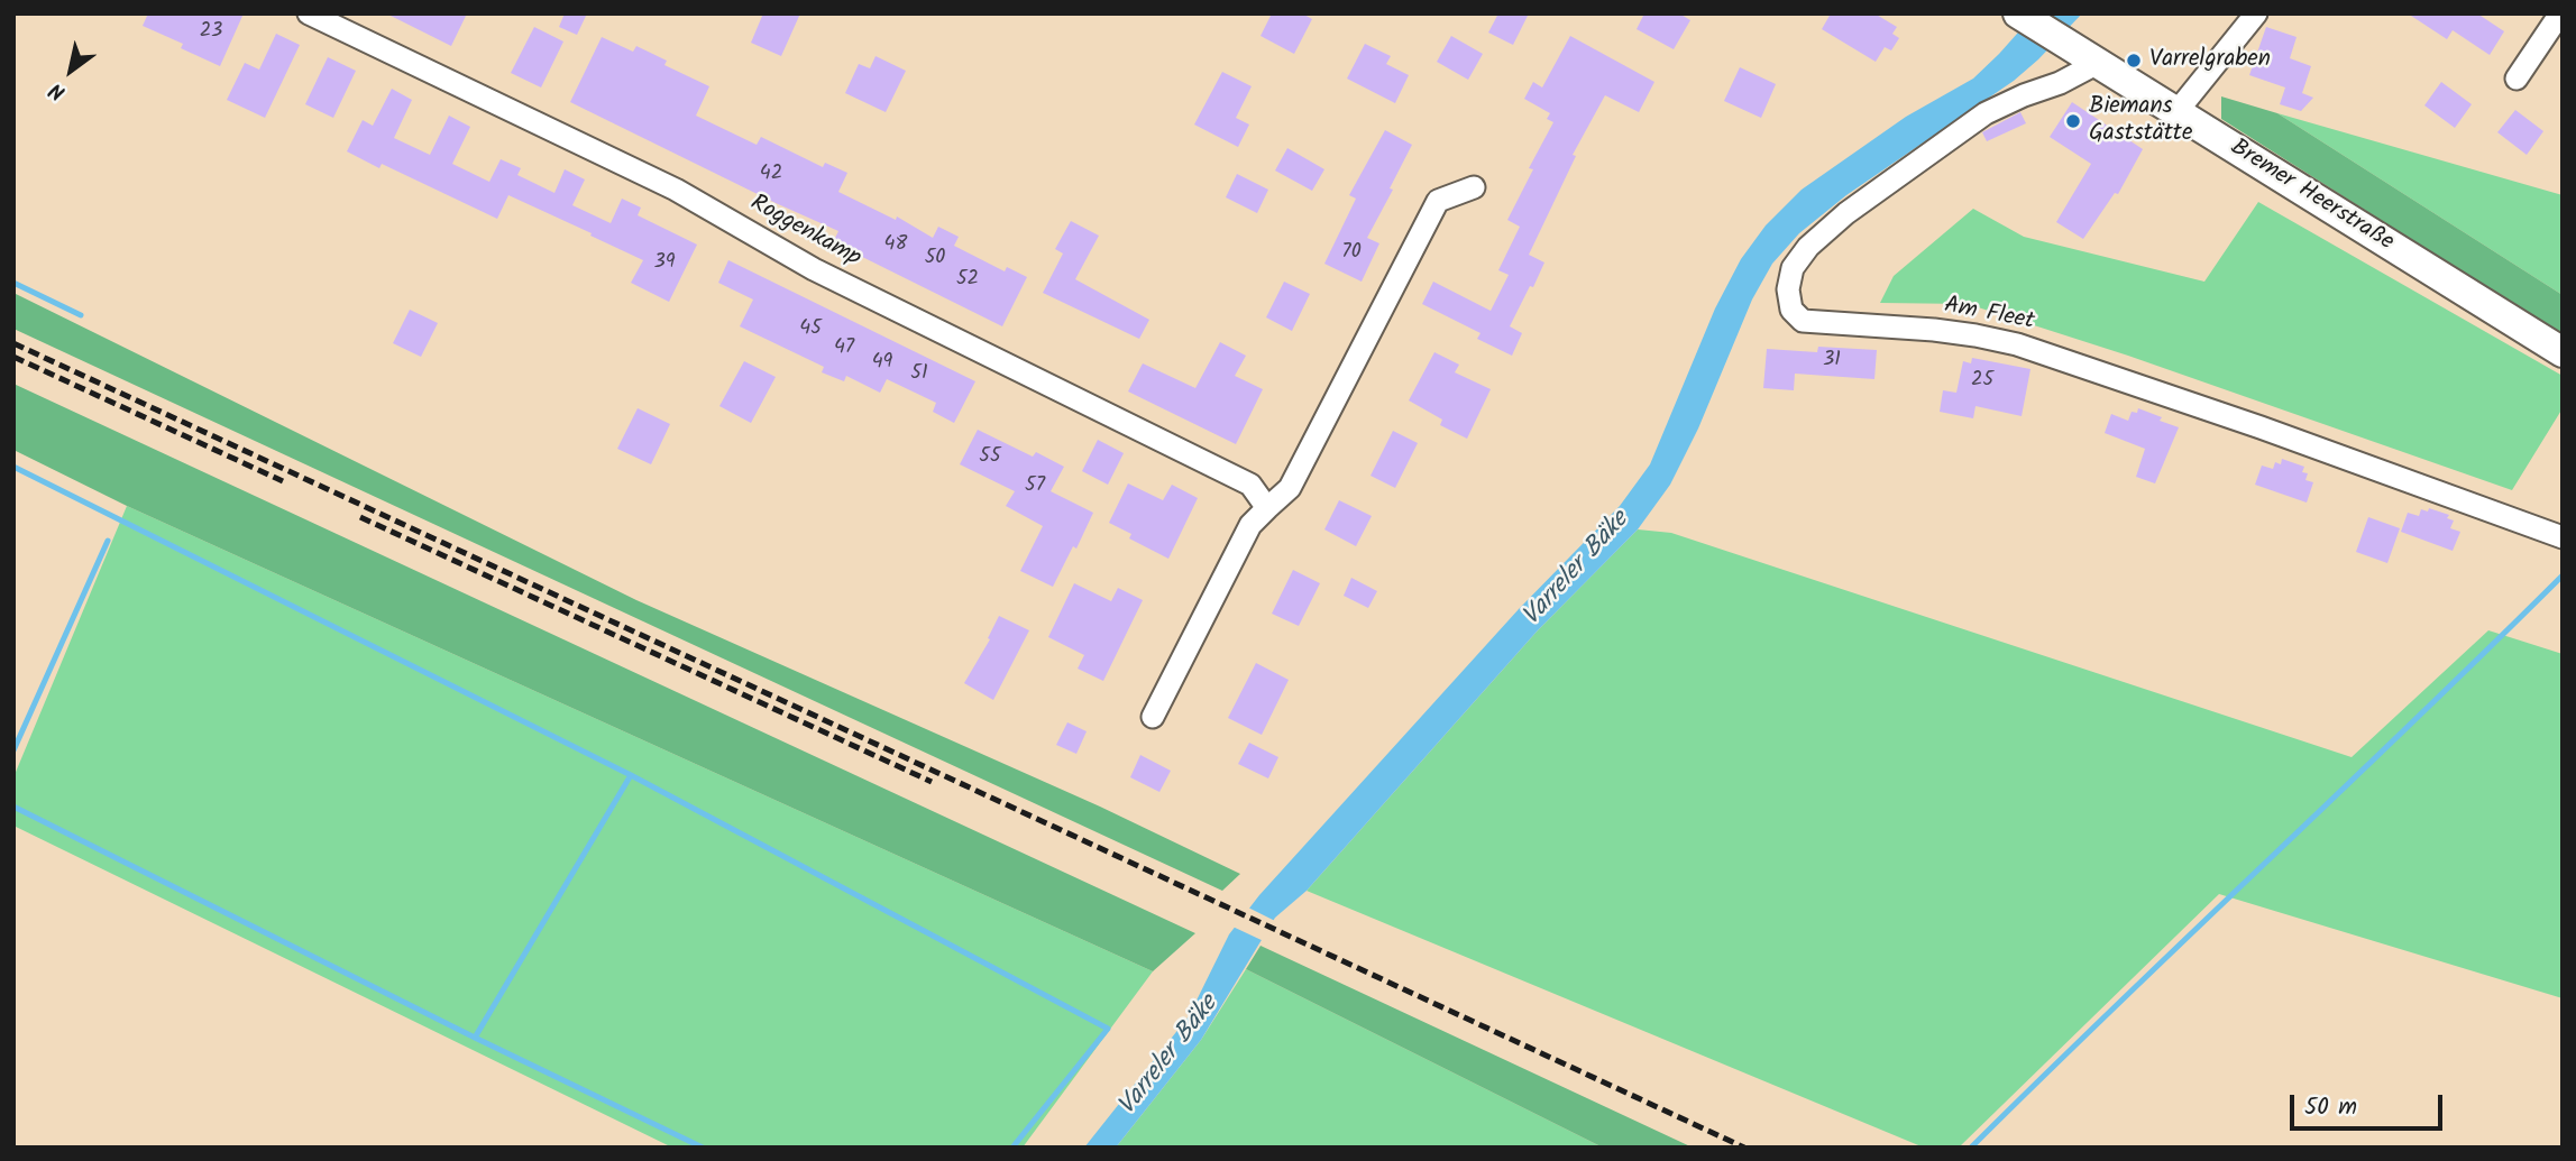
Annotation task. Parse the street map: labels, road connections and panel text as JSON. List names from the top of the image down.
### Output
{
  "streets": {
    "main road": ["Bremer Heerstraße"],
    "street": ["Roggenkamp", "Am Fleet"]
  },
  "crossings": [
    ["Bremer Heerstraße", "Am Fleet"]
  ],
  "water": ["Varreler Bäke"],
  "places": ["Varrelgraben", "Biemans Gaststätte"],
  "house_numbers": [
    "23",
    "42",
    "48",
    "70",
    "50",
    "39",
    "52",
    "45",
    "47",
    "31",
    "49",
    "51",
    "25",
    "55",
    "57"
  ],
  "scale_bar": "50 m",
  "north": "bottom left"
}
